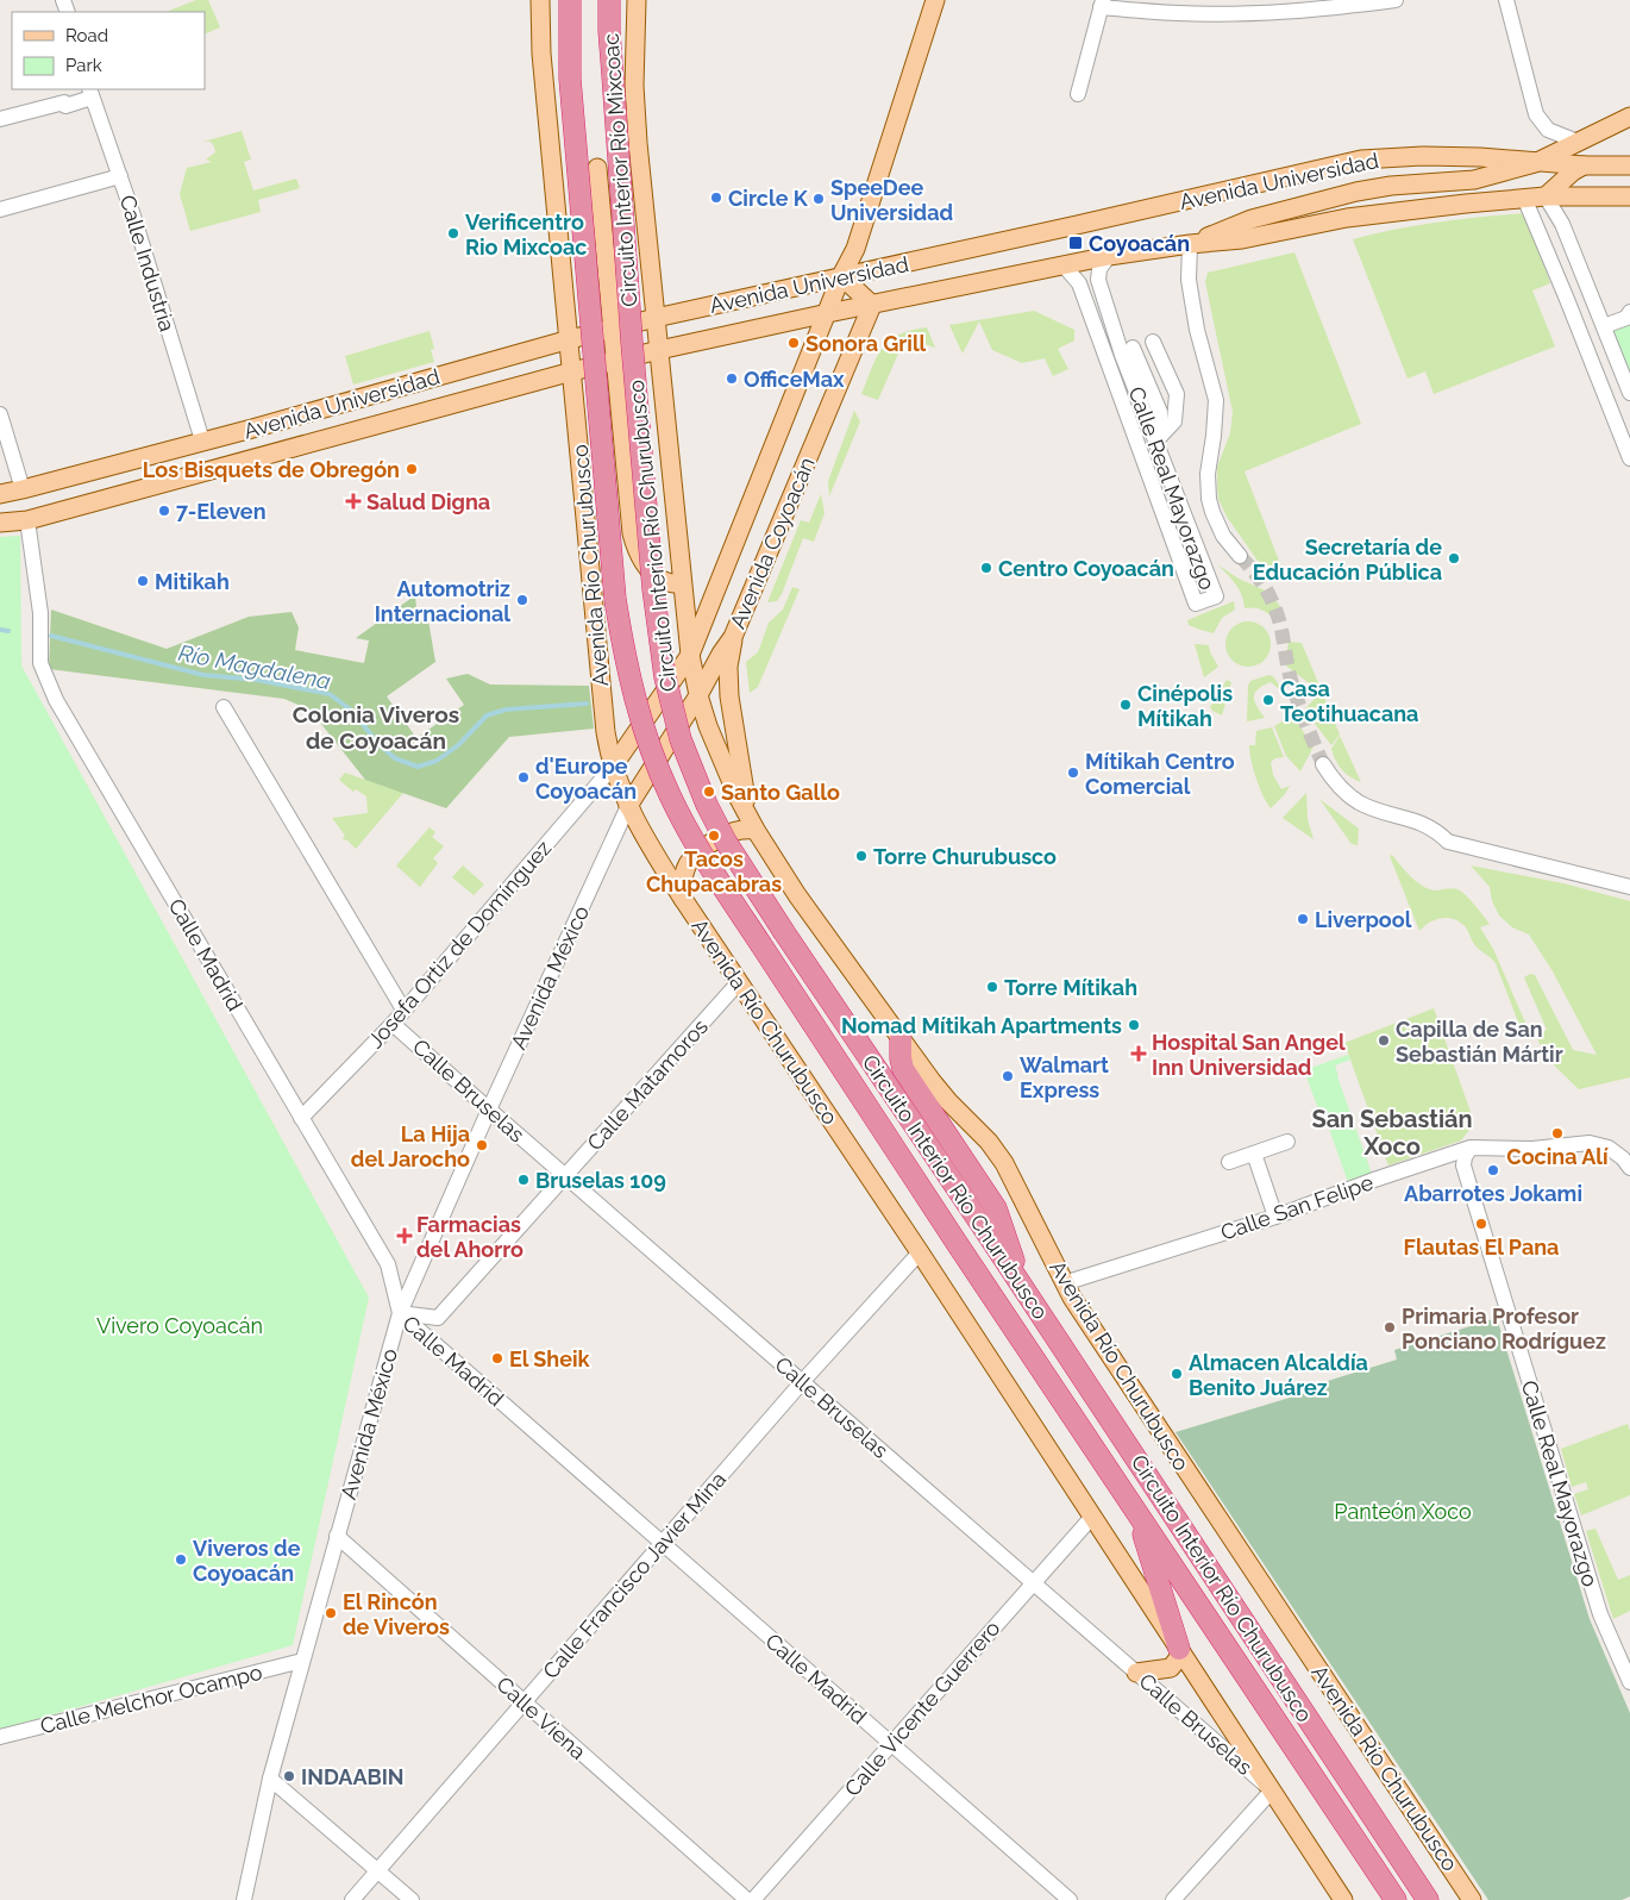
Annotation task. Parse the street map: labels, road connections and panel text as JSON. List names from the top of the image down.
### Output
{
  "streets": {
    "highway": ["Circuito Interior Río Mixcoac", "Circuito Interior Río Churubusco"],
    "main road": ["Avenida Universidad", "Avenida Coyoacán", "Avenida Río Churubusco"],
    "street": [
      "Calle Industria",
      "Calle Real Mayorazgo",
      "Josefa Ortiz de Domínguez",
      "Calle Madrid",
      "Avenida México",
      "Calle Matamoros",
      "Calle Bruselas",
      "Calle San Felipe",
      "Calle Francisco Javier Mina",
      "Calle Melchor Ocampo",
      "Calle Vicente Guerrero",
      "Calle Viena"
    ]
  },
  "crossings": [
    ["Circuito Interior Río Mixcoac", "Circuito Interior Río Churubusco"],
    ["Avenida Universidad", "Calle Industria"],
    ["Avenida Universidad", "Calle Real Mayorazgo"],
    ["Avenida Universidad", "Avenida Coyoacán"],
    ["Avenida Universidad", "Avenida Río Churubusco"],
    ["Avenida Universidad", "Calle Madrid"],
    ["Calle Real Mayorazgo", "Calle San Felipe"],
    ["Avenida Coyoacán", "Avenida Río Churubusco"],
    ["Avenida Coyoacán", "Josefa Ortiz de Domínguez"],
    ["Avenida Coyoacán", "Avenida México"],
    ["Avenida Río Churubusco", "Josefa Ortiz de Domínguez"],
    ["Avenida Río Churubusco", "Avenida México"],
    ["Avenida Río Churubusco", "Calle Matamoros"],
    ["Avenida Río Churubusco", "Calle Bruselas"],
    ["Avenida Río Churubusco", "Calle San Felipe"],
    ["Avenida Río Churubusco", "Calle Francisco Javier Mina"],
    ["Avenida Río Churubusco", "Calle Vicente Guerrero"],
    ["Josefa Ortiz de Domínguez", "Calle Madrid"],
    ["Josefa Ortiz de Domínguez", "Calle Bruselas"],
    ["Calle Madrid", "Avenida México"],
    ["Calle Madrid", "Calle Matamoros"],
    ["Calle Madrid", "Calle Francisco Javier Mina"],
    ["Calle Madrid", "Calle Vicente Guerrero"],
    ["Avenida México", "Calle Matamoros"],
    ["Avenida México", "Calle Bruselas"],
    ["Avenida México", "Calle Melchor Ocampo"],
    ["Avenida México", "Calle Viena"],
    ["Calle Matamoros", "Calle Bruselas"],
    ["Calle Bruselas", "Calle Francisco Javier Mina"],
    ["Calle Bruselas", "Calle Vicente Guerrero"],
    ["Calle Francisco Javier Mina", "Calle Viena"]
  ],
  "districts": ["Colonia Viveros de Coyoacán", "San Sebastián Xoco"],
  "water": ["Río Magdalena"],
  "parks": ["Vivero Coyoacán", "Panteón Xoco"],
  "places": {
    "other": [
      "Circle K",
      "SpeeDee Universidad",
      "Verificentro Rio Mixcoac",
      "Sonora Grill",
      "OfficeMax",
      "Los Bisquets de Obregón",
      "7-Eleven",
      "Secretaría de Educación Pública",
      "Centro Coyoacán",
      "Mitikah",
      "Automotriz Internacional",
      "Casa Teotihuacana",
      "Cinépolis Mítikah",
      "Mítikah Centro Comercial",
      "d'Europe Coyoacán",
      "Santo Gallo",
      "Tacos Chupacabras",
      "Torre Churubusco",
      "Liverpool",
      "Torre Mítikah",
      "Nomad Mítikah Apartments",
      "Capilla de San Sebastián Mártir",
      "Walmart Express",
      "Cocina Alí",
      "La Hija del Jarocho",
      "Abarrotes Jokami",
      "Bruselas 109",
      "Flautas El Pana",
      "Primaria Profesor Ponciano Rodríguez",
      "El Sheik",
      "Almacen Alcaldía Benito Juárez",
      "Viveros de Coyoacán",
      "El Rincón de Viveros",
      "INDAABIN"
    ],
    "transit": ["Coyoacán"],
    "health": ["Salud Digna", "Hospital San Angel Inn Universidad", "Farmacias del Ahorro"]
  },
  "legend": ["Road", "Park"]
}
